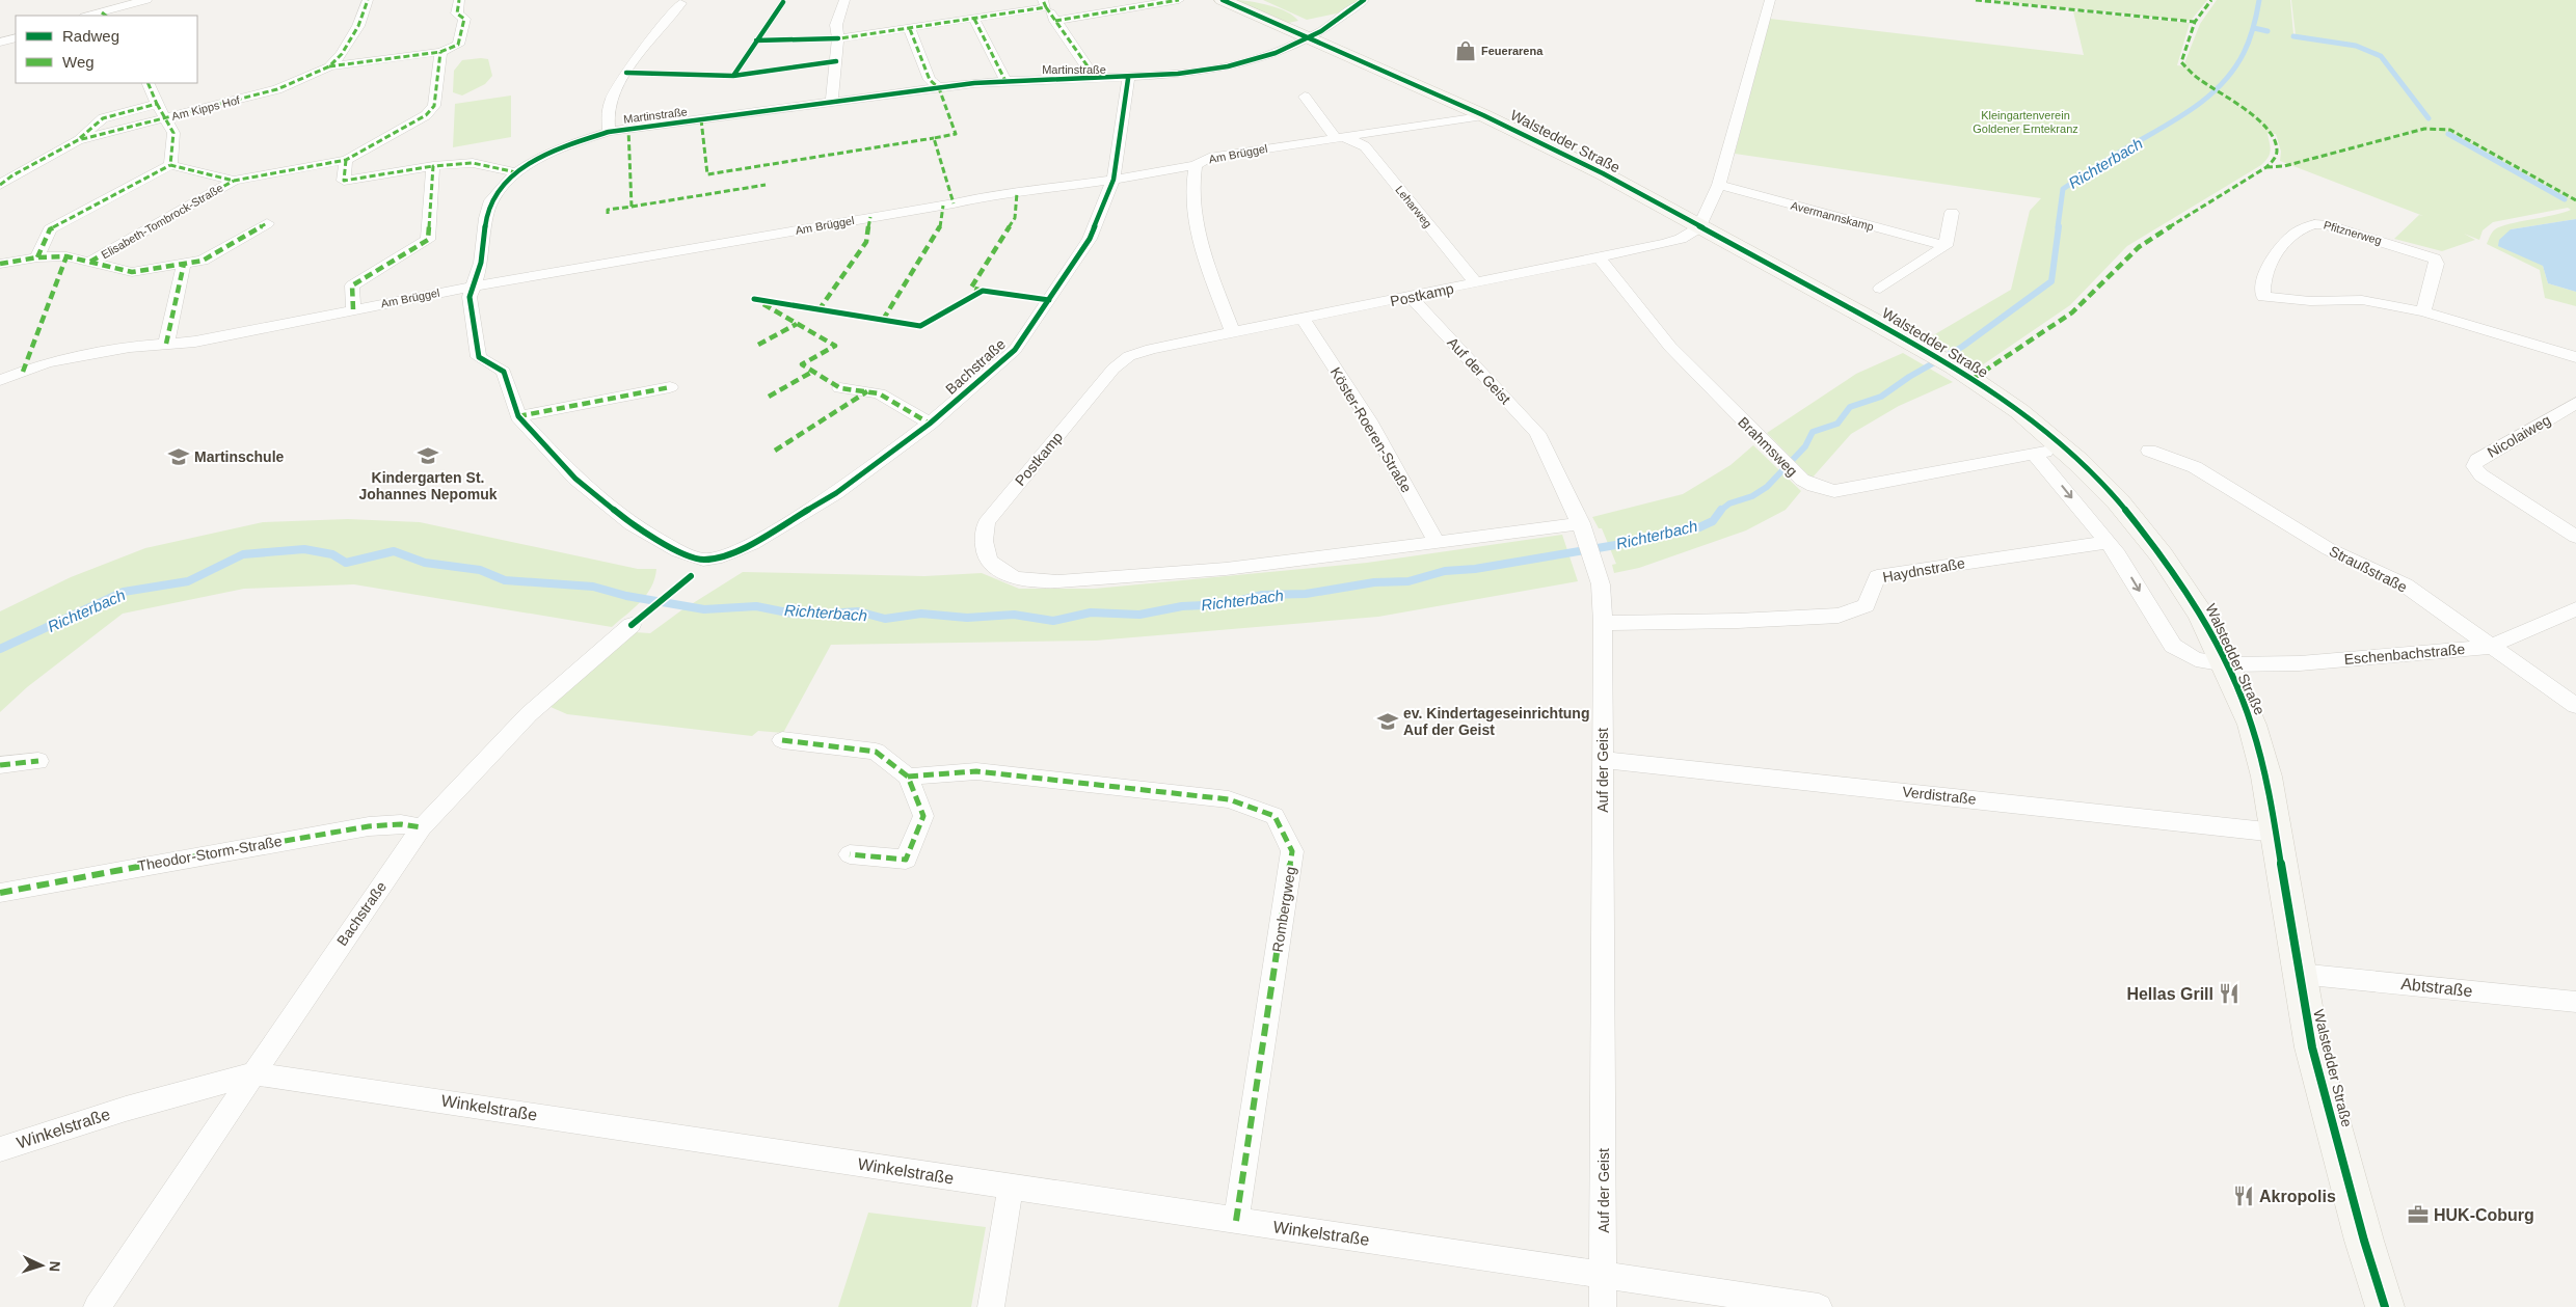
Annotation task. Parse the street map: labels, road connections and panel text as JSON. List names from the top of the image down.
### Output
{
  "streets": {
    "main road": ["Walstedder Straße"],
    "street": [
      "Martinstraße",
      "Am Kipps Hof",
      "Am Brüggel",
      "Leharweg",
      "Avermannskamp",
      "Elisabeth-Tombrock-Straße",
      "Pfitznerweg",
      "Postkamp",
      "Bachstraße",
      "Auf der Geist",
      "Köster-Roeren-Straße",
      "Nicolaiweg",
      "Brahmsweg",
      "Straußstraße",
      "Haydnstraße",
      "Eschenbachstraße",
      "Verdistraße",
      "Theodor-Storm-Straße",
      "Rombergweg",
      "Abtstraße",
      "Winkelstraße"
    ]
  },
  "crossings": [
    ["Martinstraße", "Walstedder Straße"],
    ["Martinstraße", "Am Brüggel"],
    ["Martinstraße", "Bachstraße"],
    ["Am Kipps Hof", "Elisabeth-Tombrock-Straße"],
    ["Walstedder Straße", "Am Brüggel"],
    ["Walstedder Straße", "Postkamp"],
    ["Walstedder Straße", "Brahmsweg"],
    ["Walstedder Straße", "Haydnstraße"],
    ["Walstedder Straße", "Eschenbachstraße"],
    ["Walstedder Straße", "Verdistraße"],
    ["Walstedder Straße", "Abtstraße"],
    ["Am Brüggel", "Leharweg"],
    ["Am Brüggel", "Bachstraße"],
    ["Leharweg", "Postkamp"],
    ["Postkamp", "Auf der Geist"],
    ["Postkamp", "Köster-Roeren-Straße"],
    ["Postkamp", "Brahmsweg"],
    ["Bachstraße", "Theodor-Storm-Straße"],
    ["Bachstraße", "Winkelstraße"],
    ["Auf der Geist", "Haydnstraße"],
    ["Auf der Geist", "Verdistraße"],
    ["Auf der Geist", "Winkelstraße"],
    ["Straußstraße", "Eschenbachstraße"],
    ["Rombergweg", "Winkelstraße"]
  ],
  "water": ["Richterbach"],
  "parks": ["Kleingartenverein Goldener Erntekranz"],
  "places": {
    "shop": ["Feuerarena"],
    "school or university": ["Kindergarten St. Johannes Nepomuk", "Martinschule", "ev. Kindertageseinrichtung Auf der Geist"],
    "restaurant": ["Hellas Grill", "Akropolis"],
    "office": ["HUK-Coburg"]
  },
  "legend": ["Radweg", "Weg"],
  "north": "right"
}
